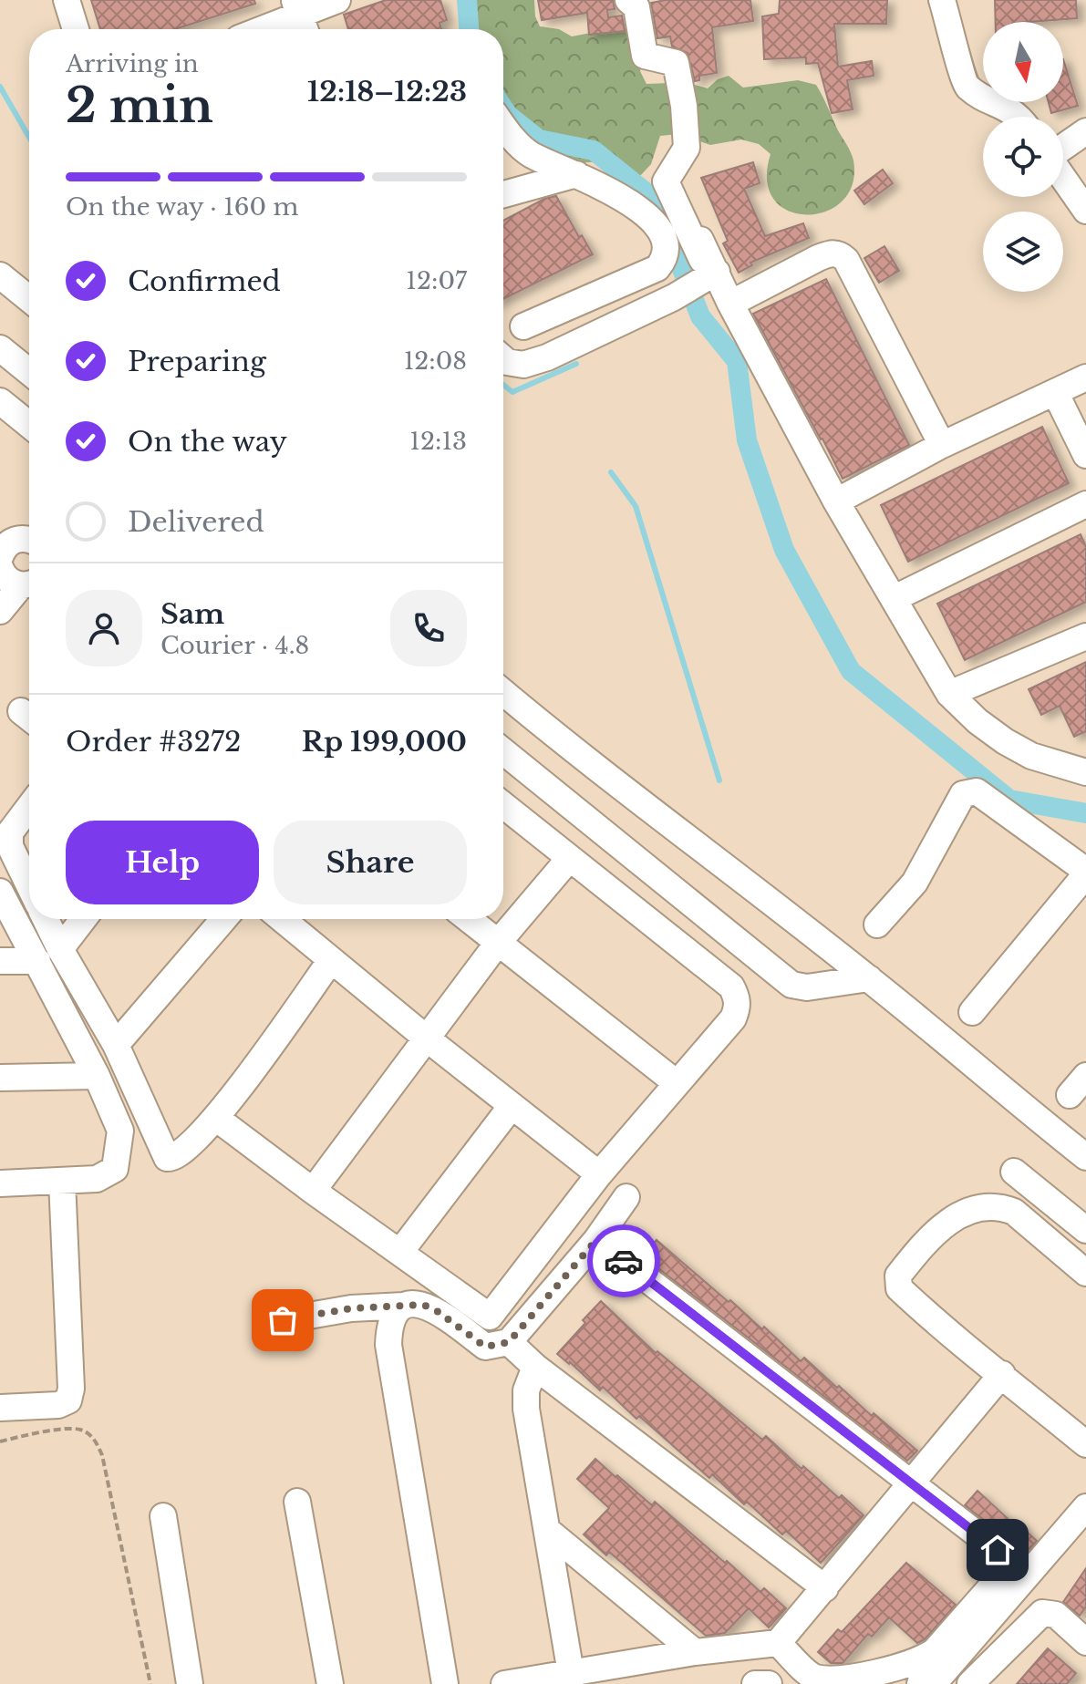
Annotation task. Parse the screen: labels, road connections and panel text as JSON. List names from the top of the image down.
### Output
{
  "north": "bottom",
  "page": {
    "heading": ["2 min", "Arriving in", "12:18–12:23"],
    "panel": [
      "Sam",
      "Courier · 4.8",
      "Order #3272",
      "Rp 199,000"
    ],
    "bar": "On the way · 160 m",
    "list": [
      ["Confirmed", "12:07"],
      ["Preparing", "12:08"],
      ["On the way", "12:13"],
      "Delivered"
    ],
    "buttons": ["Help", "Share"]
  }
}
